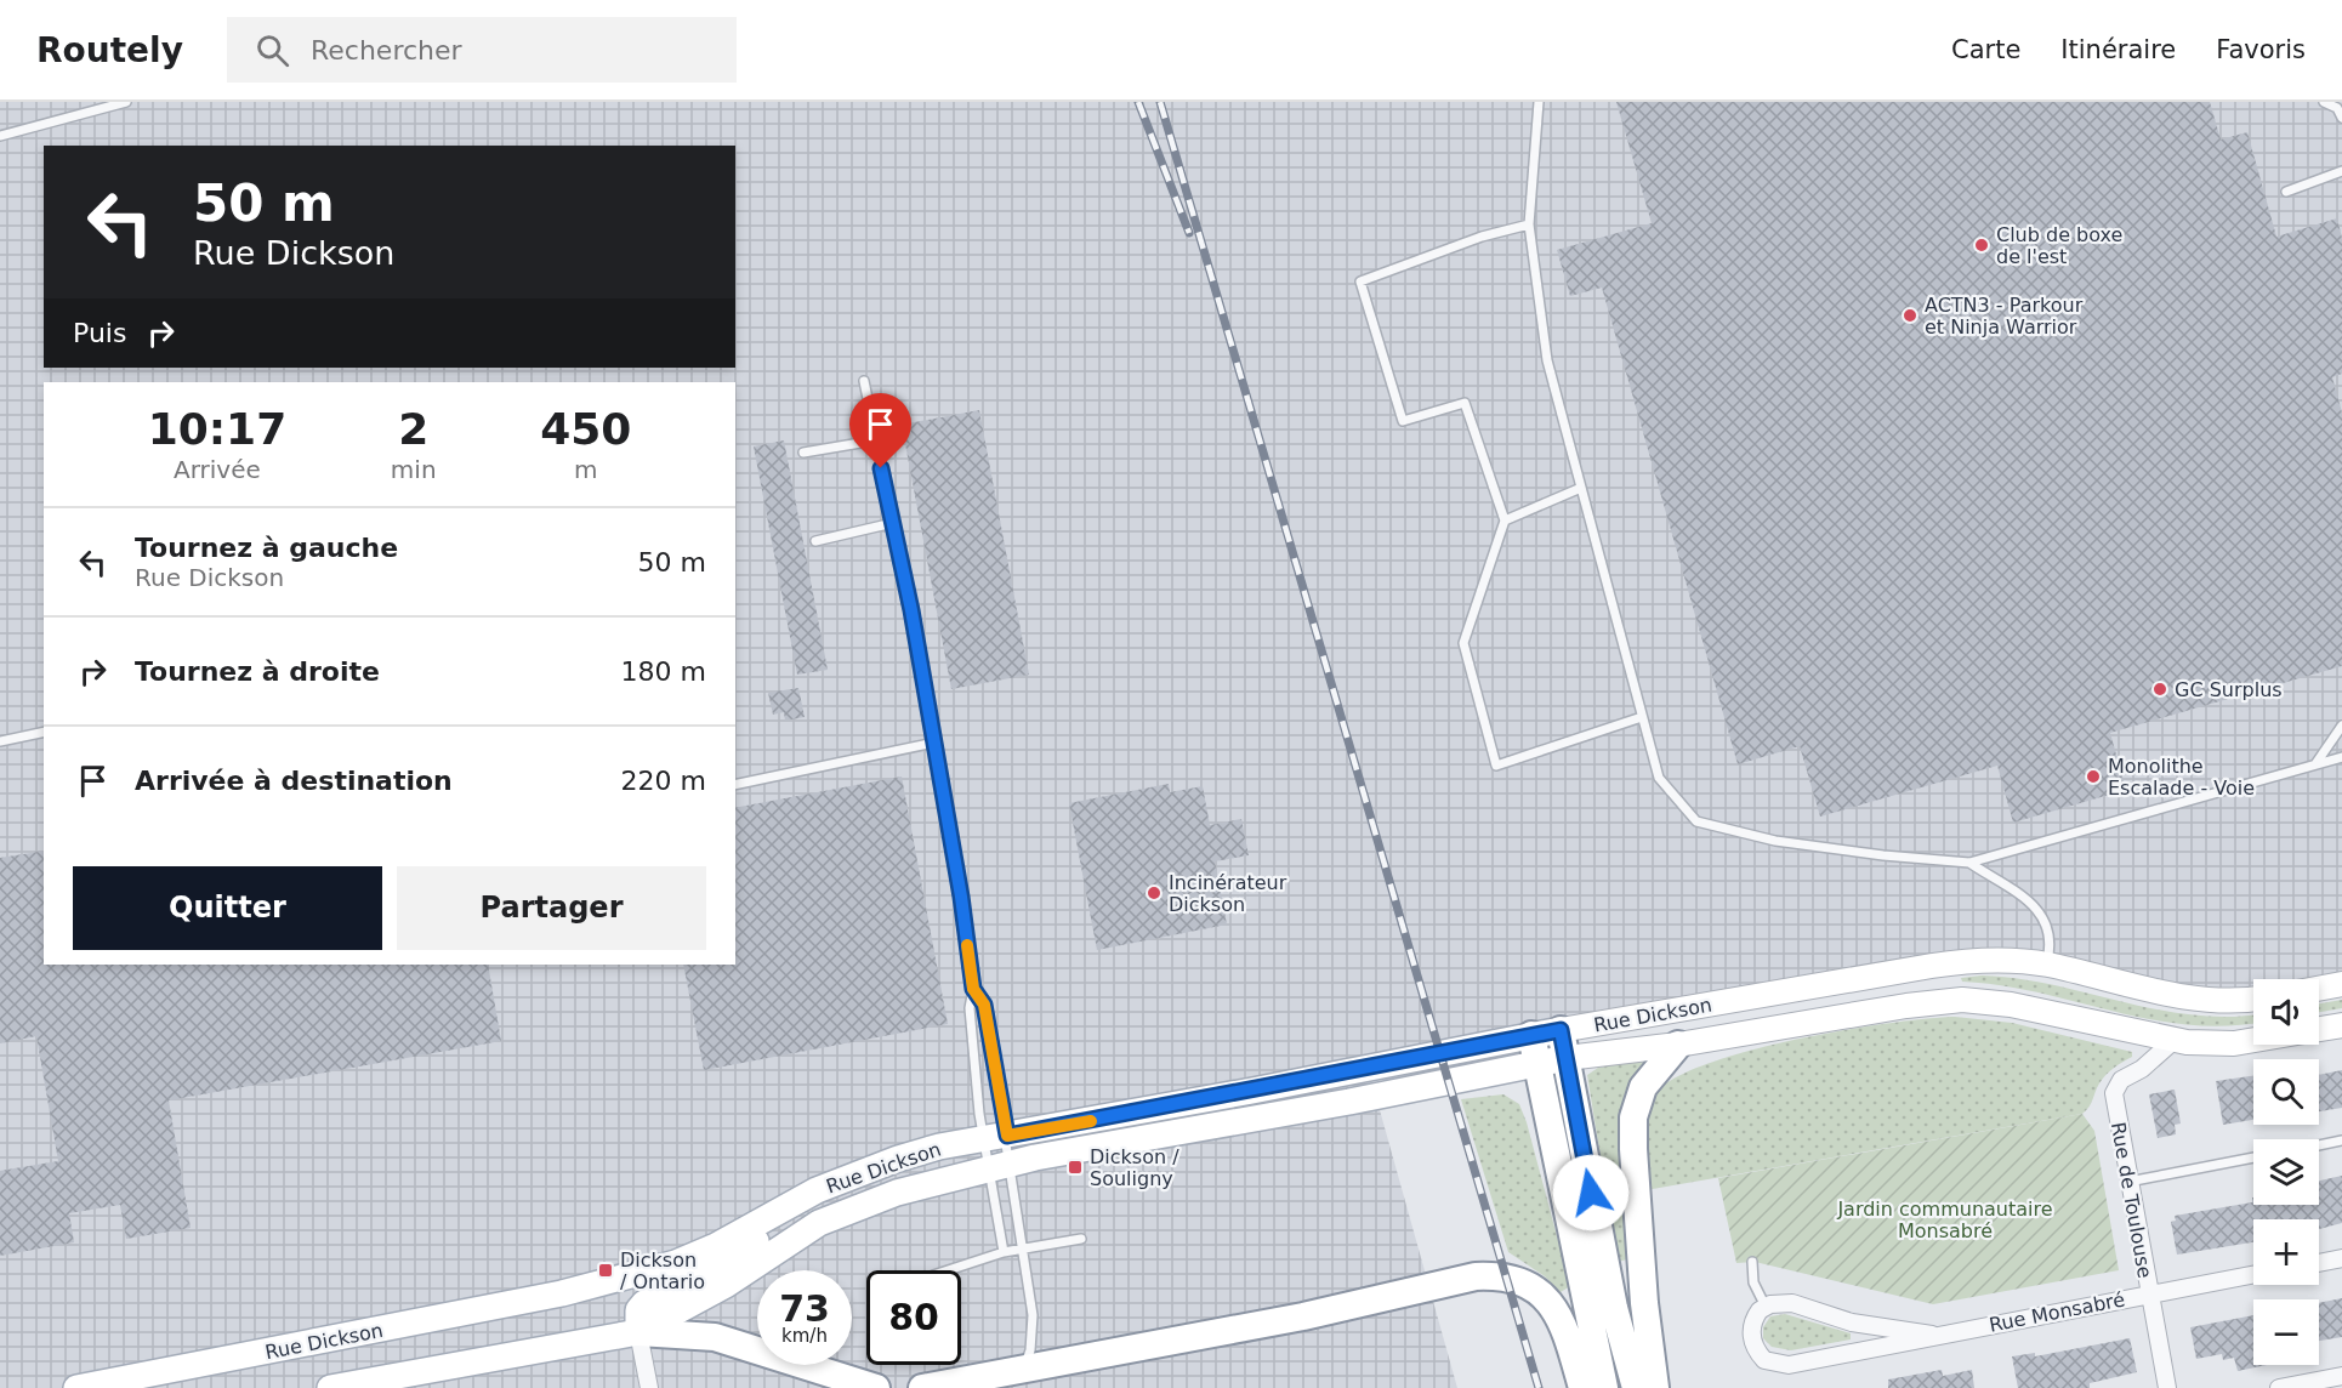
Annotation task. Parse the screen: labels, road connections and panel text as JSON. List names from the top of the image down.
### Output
{
  "streets": {
    "main road": ["Rue Dickson"],
    "street": ["Rue de Toulouse", "Rue Monsabré"]
  },
  "crossings": [
    ["Rue Dickson", "Rue de Toulouse"],
    ["Rue de Toulouse", "Rue Monsabré"]
  ],
  "parks": ["Jardin communautaire Monsabré"],
  "places": {
    "other": [
      "Club de boxe de l'est",
      "ACTN3 - Parkour et Ninja Warrior",
      "GC Surplus",
      "Monolithe Escalade - Voie",
      "Incinérateur Dickson"
    ],
    "transit": ["Dickson / Souligny", "Dickson / Ontario"]
  },
  "page": {
    "header": "Routely",
    "search": "Rechercher",
    "nav": ["Carte", "Itinéraire", "Favoris"],
    "turn": ["50 m", "Rue Dickson"],
    "then": "Puis",
    "eta": [
      "10:17",
      "Arrivée",
      "2",
      "min",
      "450",
      "m"
    ],
    "list": [
      {
        "name": "Tournez à gauche",
        "note": "Rue Dickson",
        "value": "50 m"
      },
      {
        "name": "Tournez à droite",
        "value": "180 m"
      },
      {
        "name": "Arrivée à destination",
        "value": "220 m"
      }
    ],
    "buttons": ["Quitter", "Partager"],
    "map_buttons": ["+", "−"],
    "speed": "73 km/h",
    "limit": "80"
  }
}
